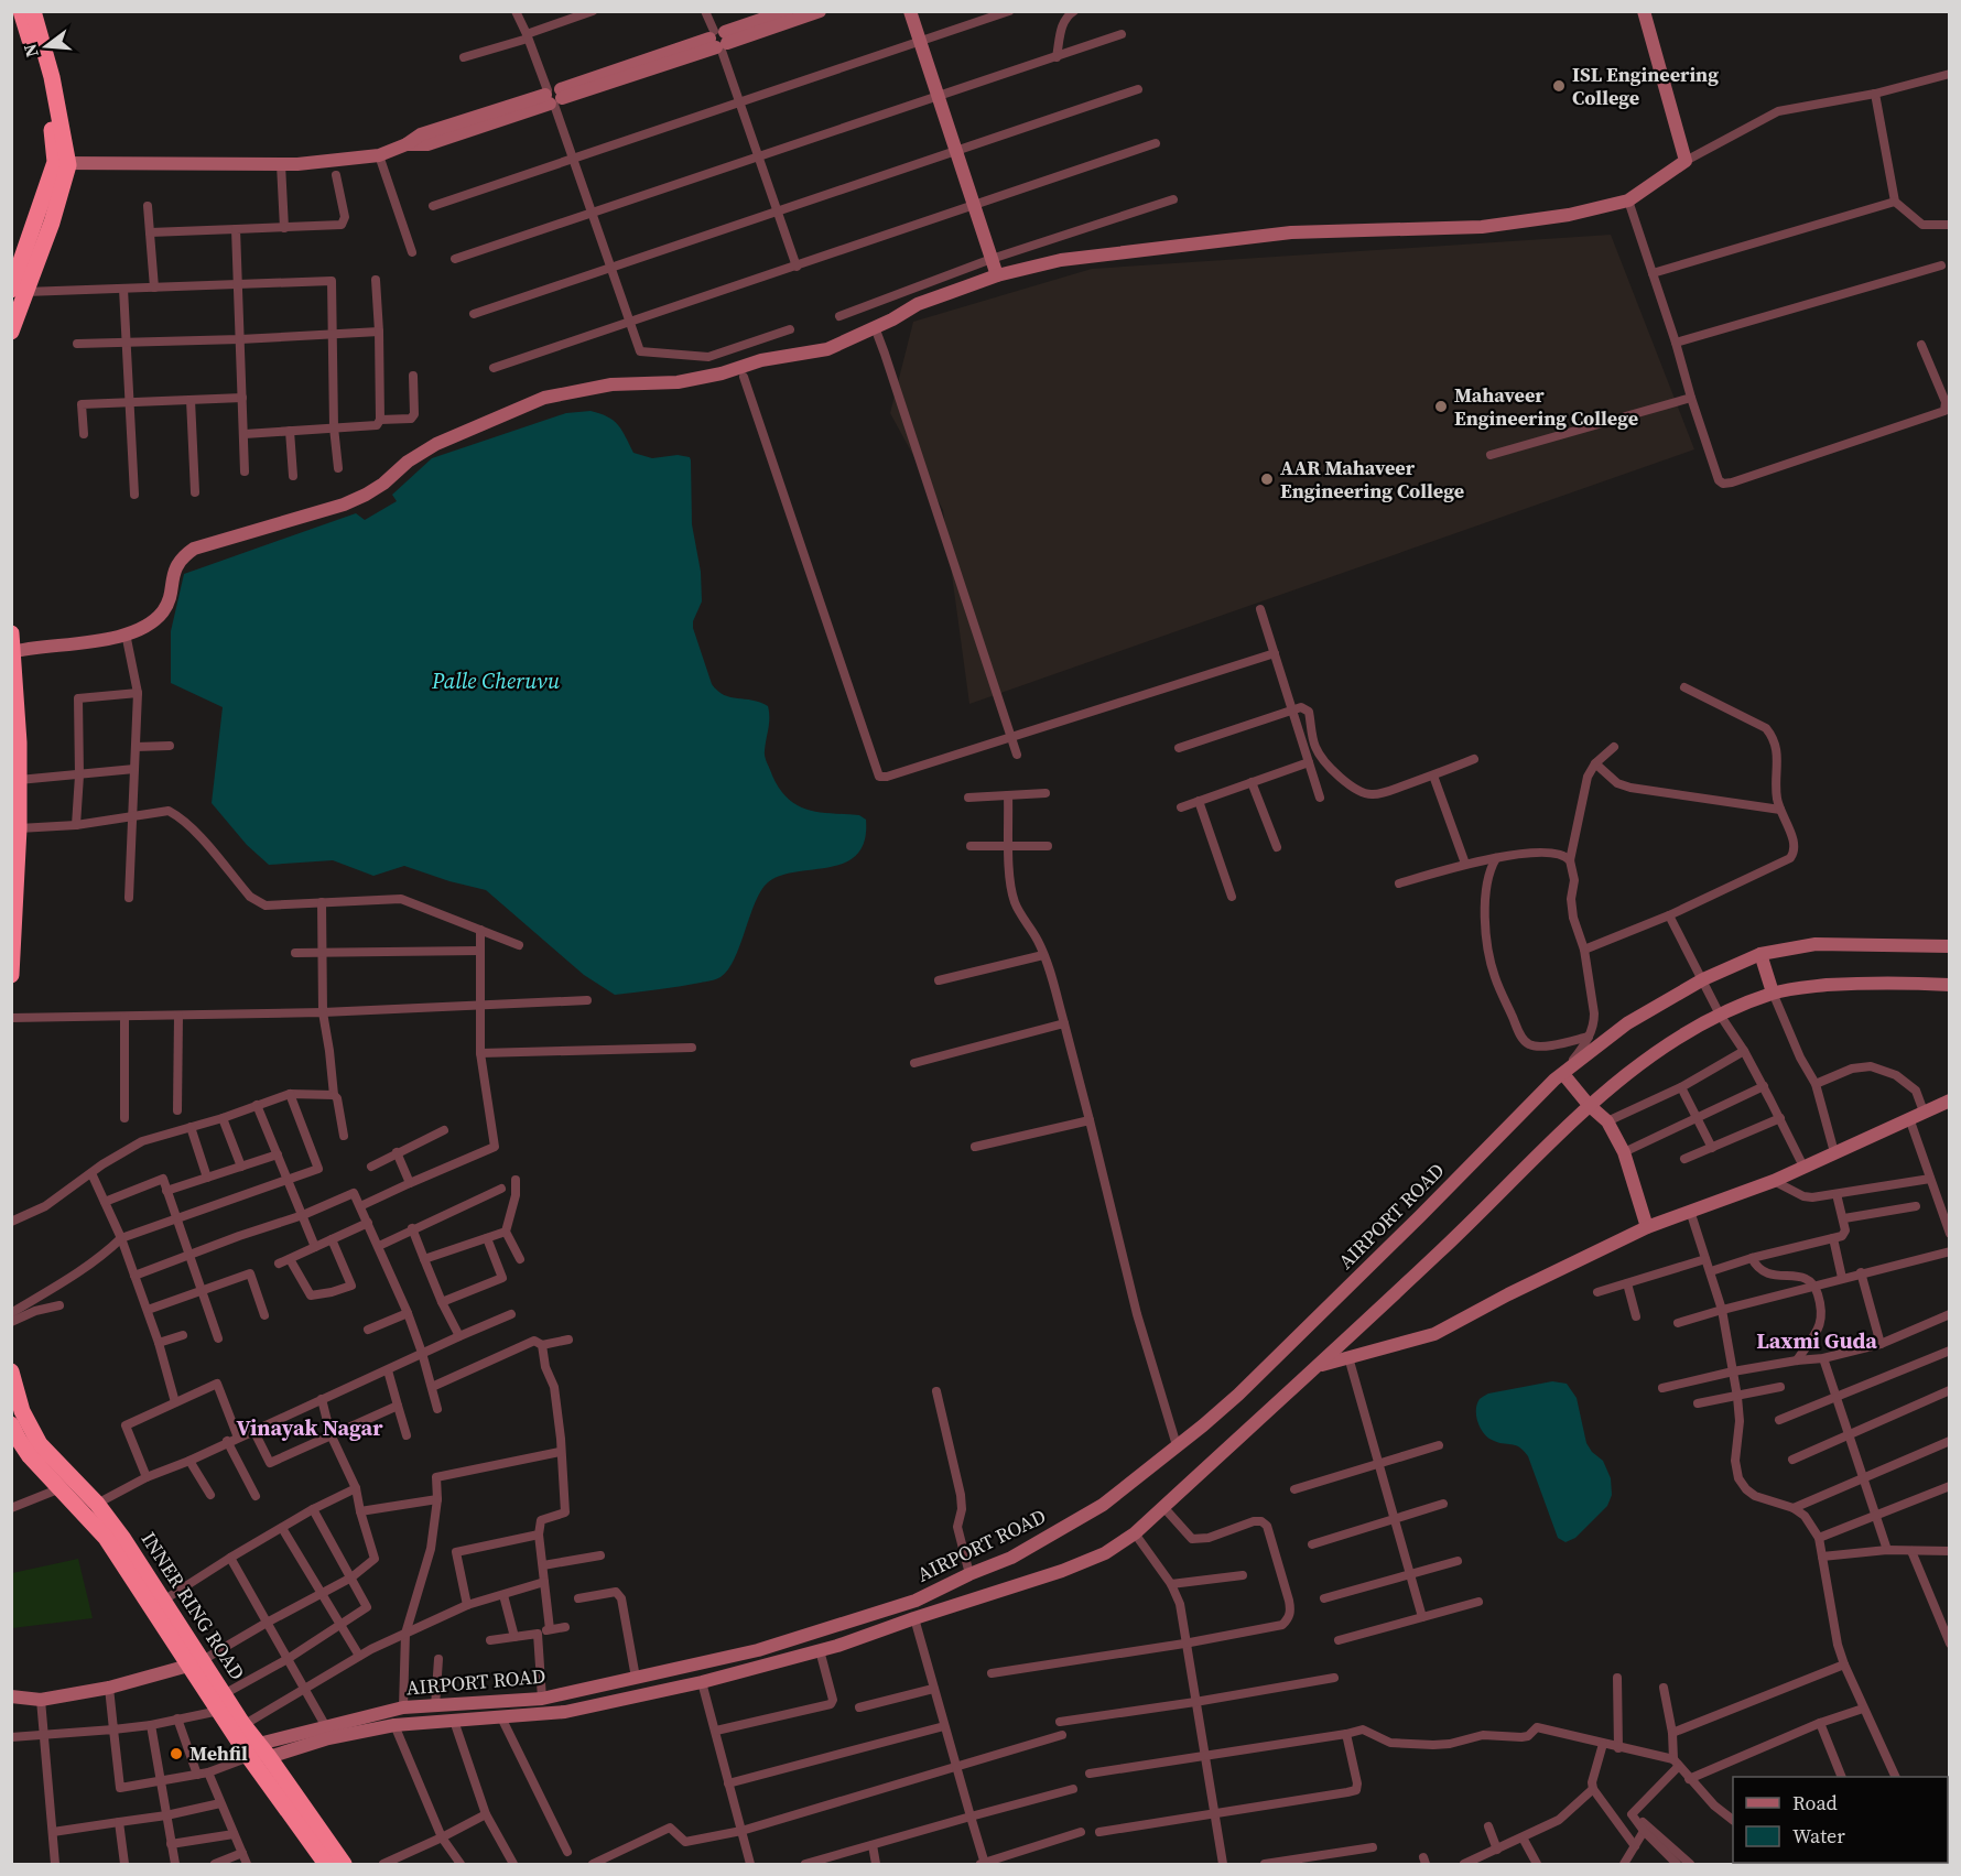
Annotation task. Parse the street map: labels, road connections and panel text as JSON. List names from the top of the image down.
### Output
{
  "streets": {
    "highway": ["INNER RING ROAD"],
    "street": ["AIRPORT ROAD"]
  },
  "crossings": [
    ["AIRPORT ROAD", "INNER RING ROAD"]
  ],
  "districts": ["Laxmi Guda", "Vinayak Nagar"],
  "water": ["Palle Cheruvu"],
  "places": [
    "ISL Engineering College",
    "Mahaveer Engineering College",
    "AAR Mahaveer Engineering College",
    "Mehfil"
  ],
  "legend": ["Road", "Water"],
  "north": "left"
}
